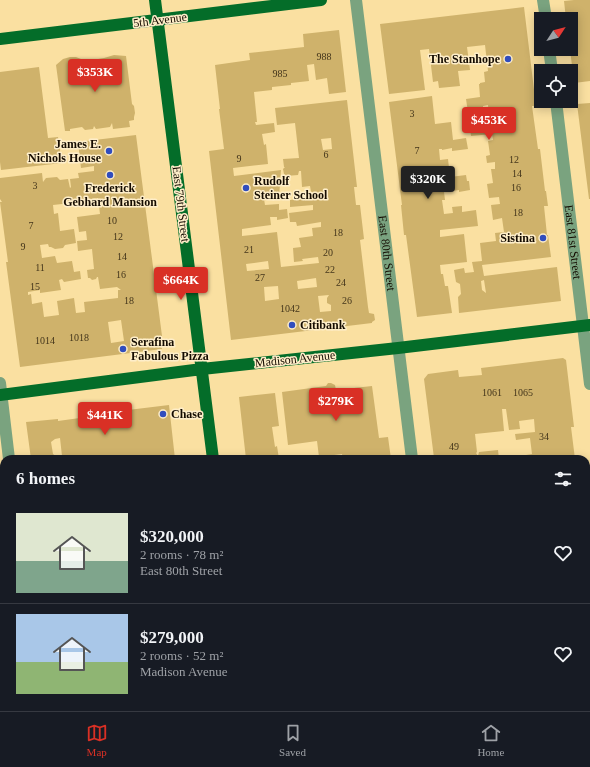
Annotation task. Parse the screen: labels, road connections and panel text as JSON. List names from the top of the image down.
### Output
{
  "streets": {
    "main road": ["5th Avenue", "East 79th Street", "Madison Avenue"],
    "street": ["East 81st Street", "East 80th Street"]
  },
  "crossings": [
    ["5th Avenue", "East 79th Street"],
    ["East 79th Street", "Madison Avenue"],
    ["East 81st Street", "Madison Avenue"],
    ["East 80th Street", "Madison Avenue"]
  ],
  "places": [
    "The Stanhope",
    "James E. Nichols House",
    "Frederick Gebhard Mansion",
    "Rudolf Steiner School",
    "Sistina",
    "Citibank",
    "Serafina Fabulous Pizza",
    "Chase"
  ],
  "house_numbers": [
    "988",
    "985",
    "3",
    "7",
    "6",
    "9",
    "12",
    "14",
    "3",
    "16",
    "18",
    "10",
    "7",
    "18",
    "12",
    "9",
    "21",
    "20",
    "14",
    "11",
    "22",
    "16",
    "27",
    "24",
    "15",
    "18",
    "26",
    "1042",
    "1018",
    "1014",
    "1061",
    "1065",
    "34",
    "49"
  ],
  "north": "top right",
  "page": {
    "price": [
      "$353K",
      "$453K",
      "$320K",
      "$664K",
      "$279K",
      "$441K"
    ],
    "heading": "6 homes",
    "list": [
      {
        "name": "$320,000",
        "note": "2 rooms · 78 m² · East 80th Street"
      },
      {
        "name": "$279,000",
        "note": "2 rooms · 52 m² · Madison Avenue"
      }
    ],
    "tabs": ["Map", "Saved", "Home"]
  }
}
